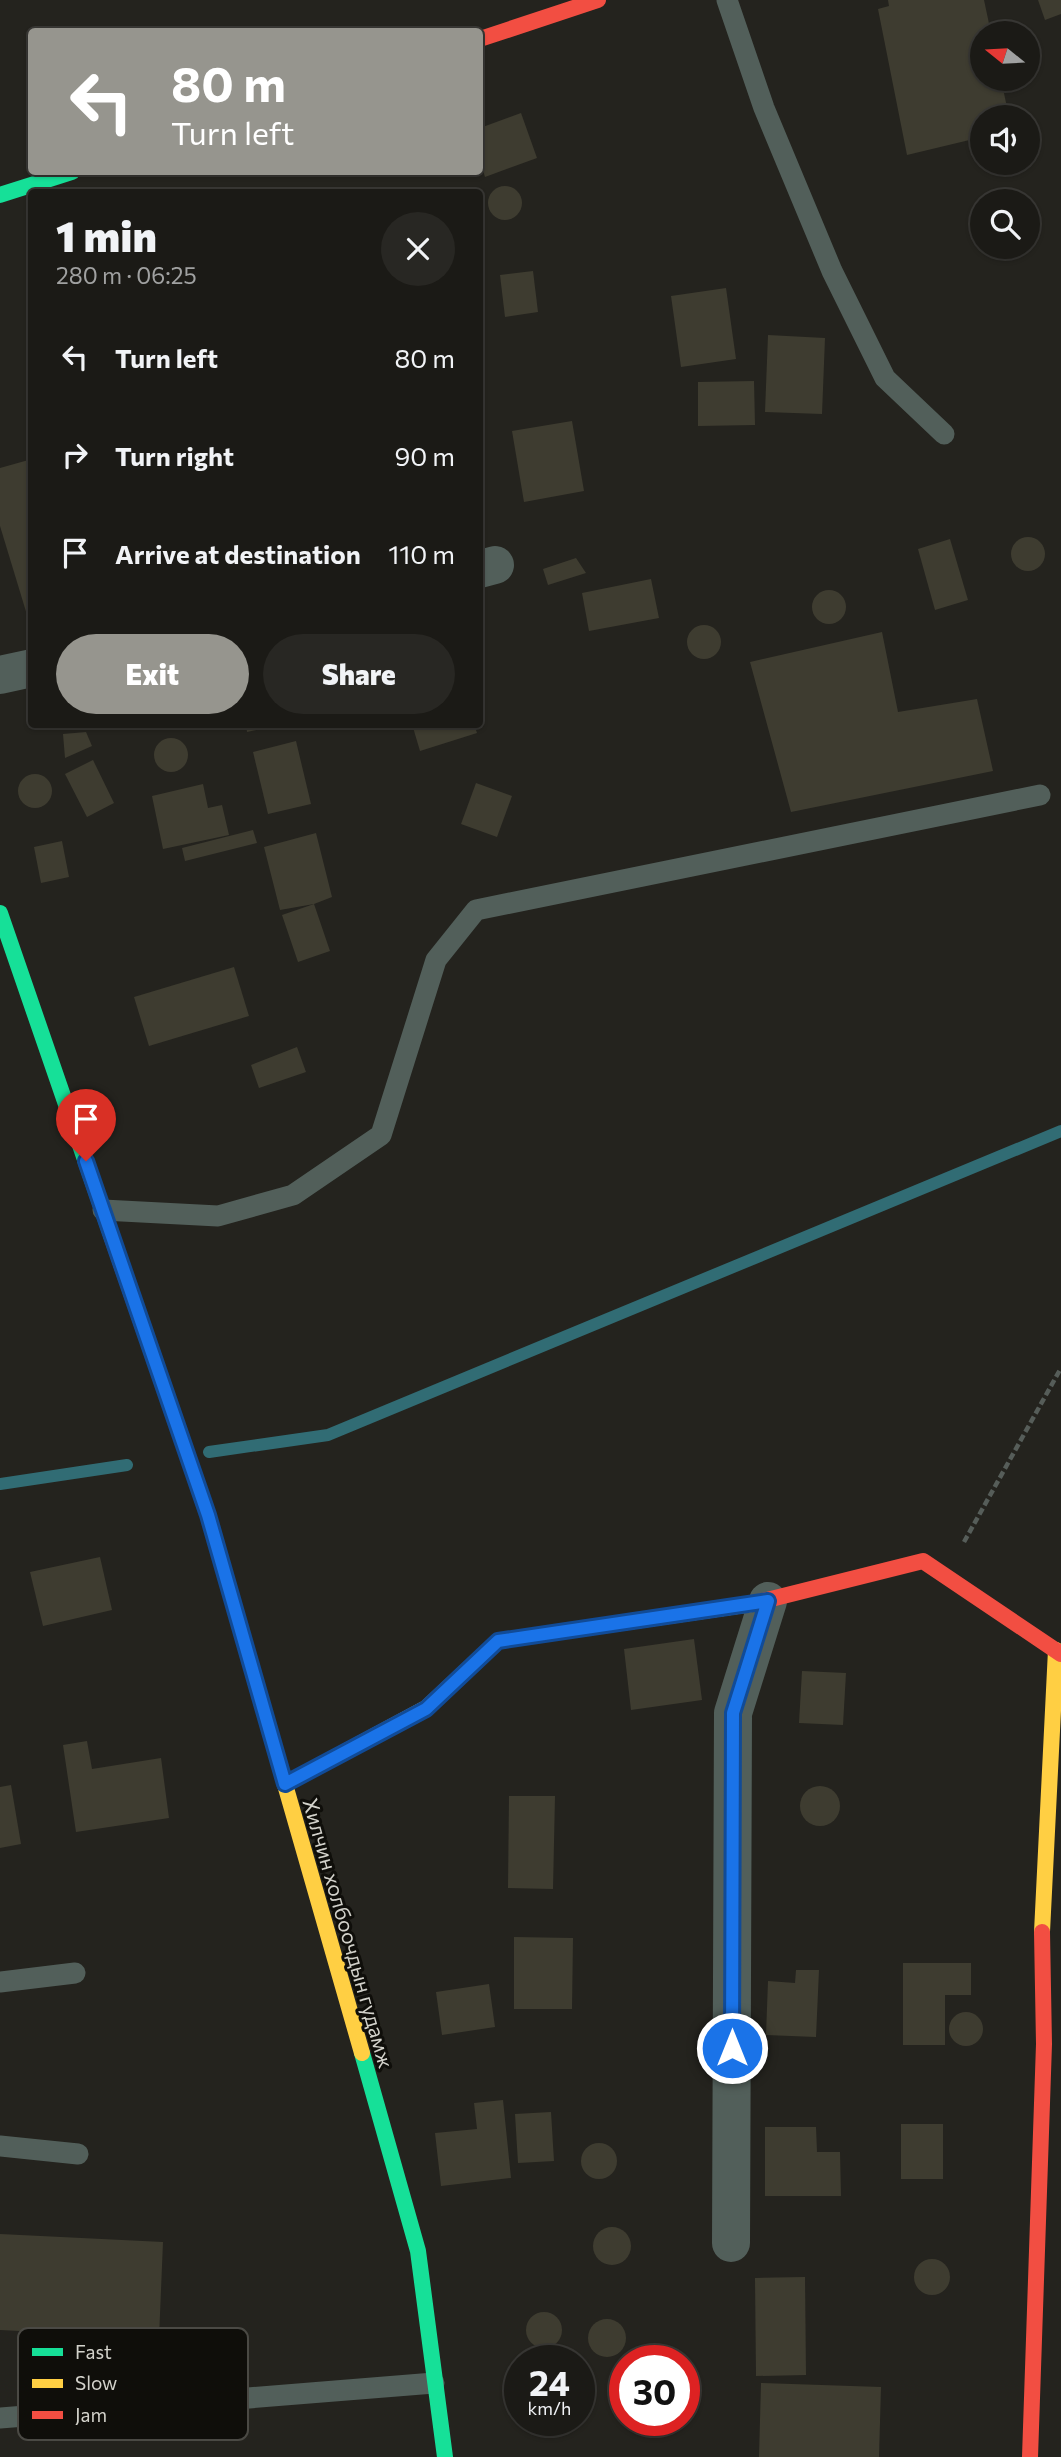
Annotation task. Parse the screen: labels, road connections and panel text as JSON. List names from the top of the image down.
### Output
{
  "streets": {
    "main road": ["Хилчин холбоочдын гудамж"]
  },
  "legend": ["Fast", "Slow", "Jam"],
  "north": "left",
  "page": {
    "turn": ["80 m", "Turn left"],
    "heading": ["1 min", "280 m · 06:25"],
    "list": [
      {
        "name": "Turn left",
        "value": "80 m"
      },
      {
        "name": "Turn right",
        "value": "90 m"
      },
      {
        "name": "Arrive at destination",
        "value": "110 m"
      }
    ],
    "buttons": ["Exit", "Share"],
    "speed": "24 km/h",
    "limit": "30"
  }
}
